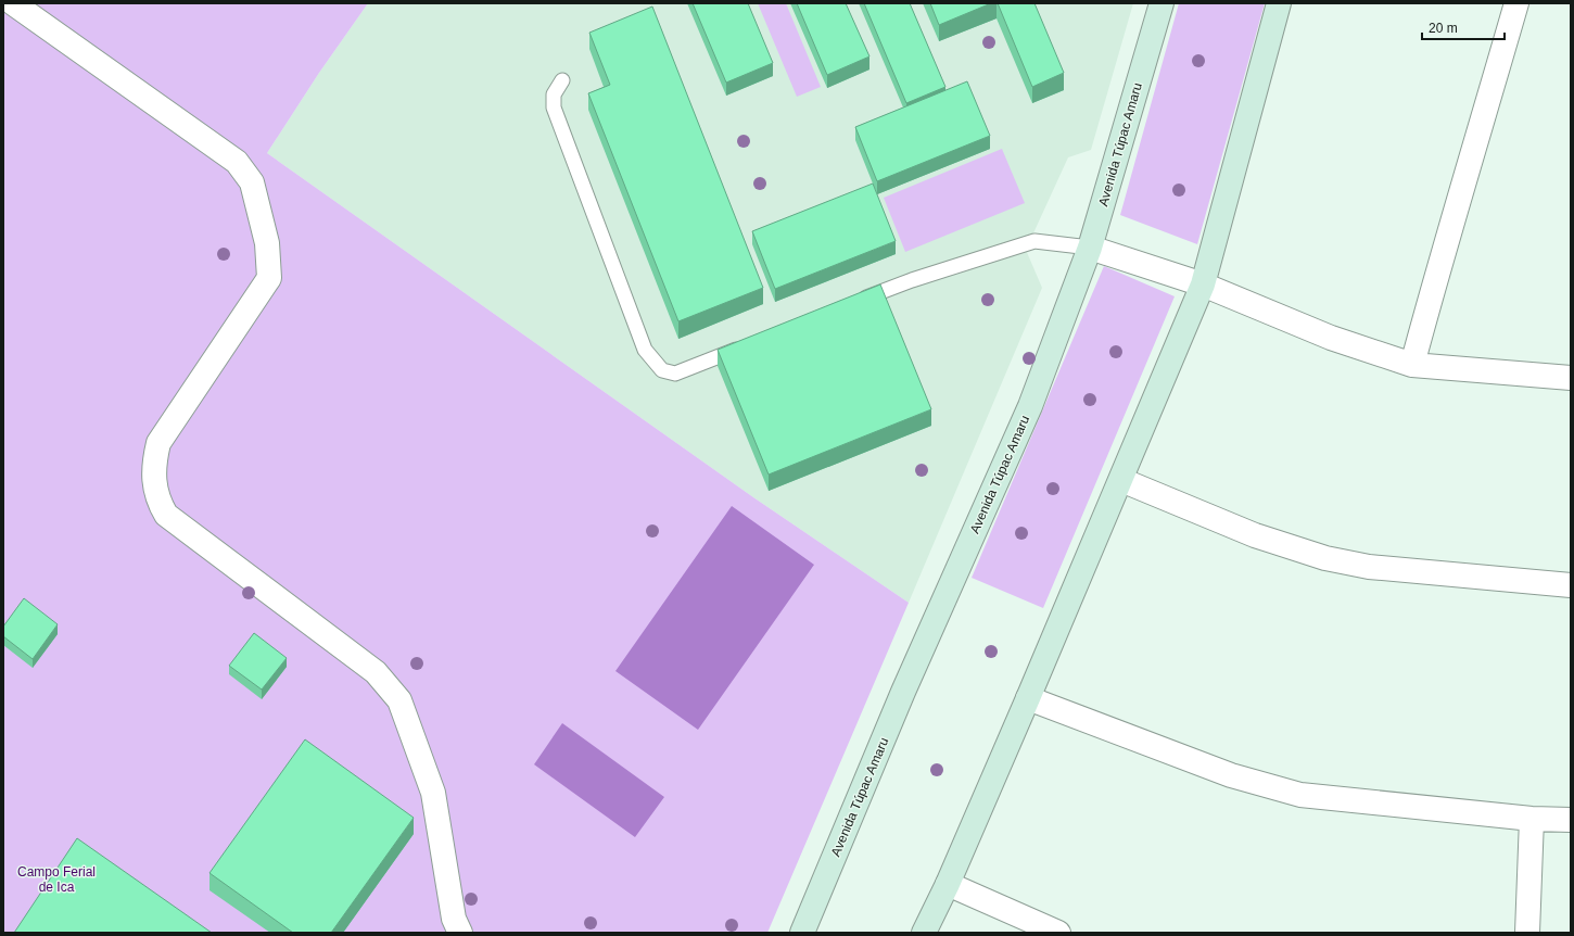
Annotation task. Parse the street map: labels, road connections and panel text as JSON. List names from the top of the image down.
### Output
{
  "streets": {
    "main road": ["Avenida Túpac Amaru"]
  },
  "parks": ["Campo Ferial de Ica"],
  "scale_bar": "20 m"
}
